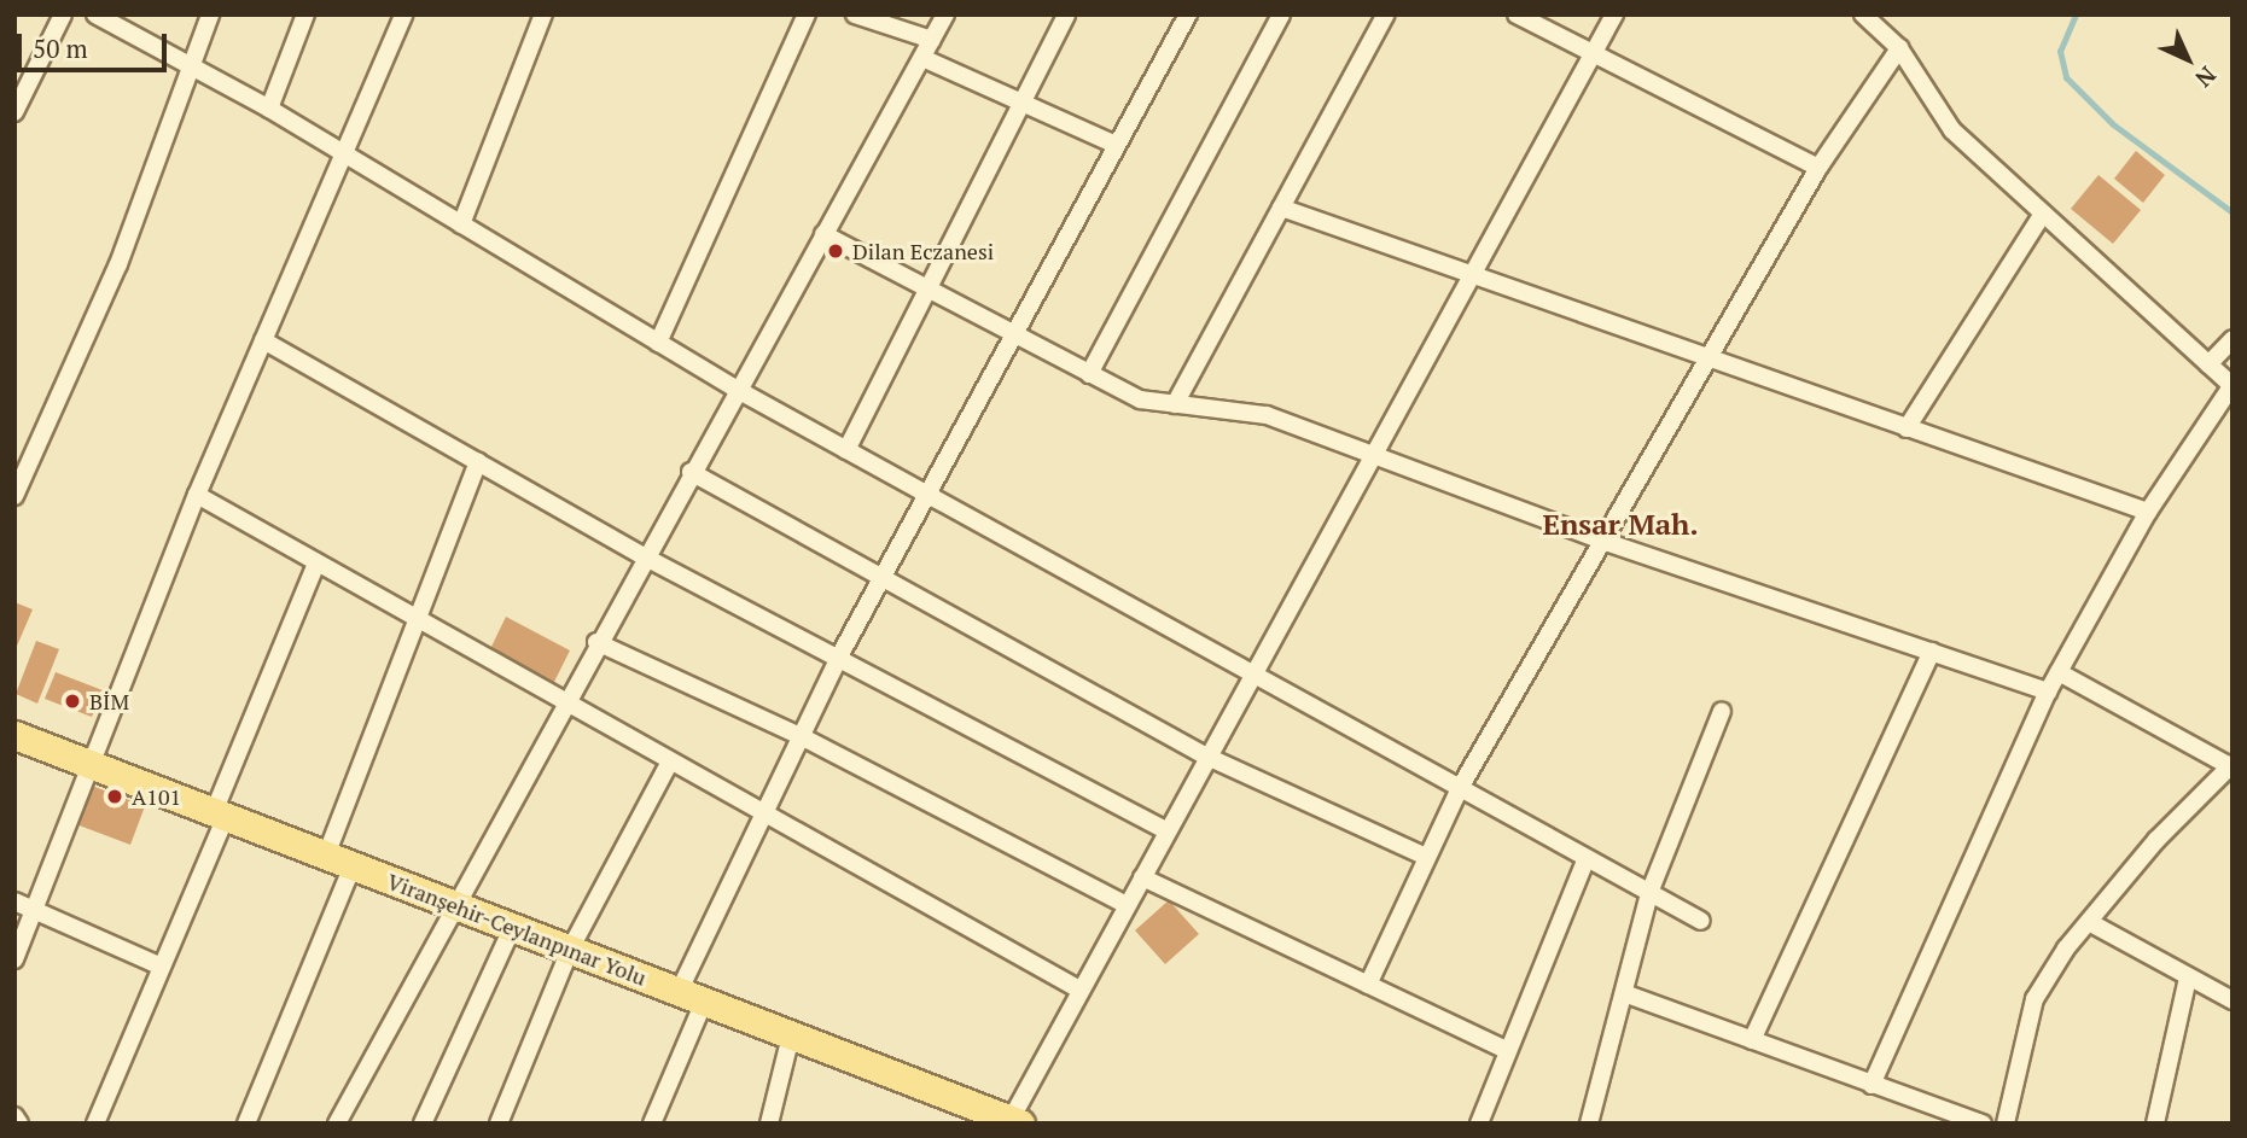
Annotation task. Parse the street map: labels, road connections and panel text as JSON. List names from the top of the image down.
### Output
{
  "streets": {
    "main road": ["Viranşehir-Ceylanpınar Yolu"]
  },
  "districts": ["Ensar Mah."],
  "places": ["Dilan Eczanesi", "BİM", "A101"],
  "scale_bar": "50 m",
  "north": "bottom right"
}
